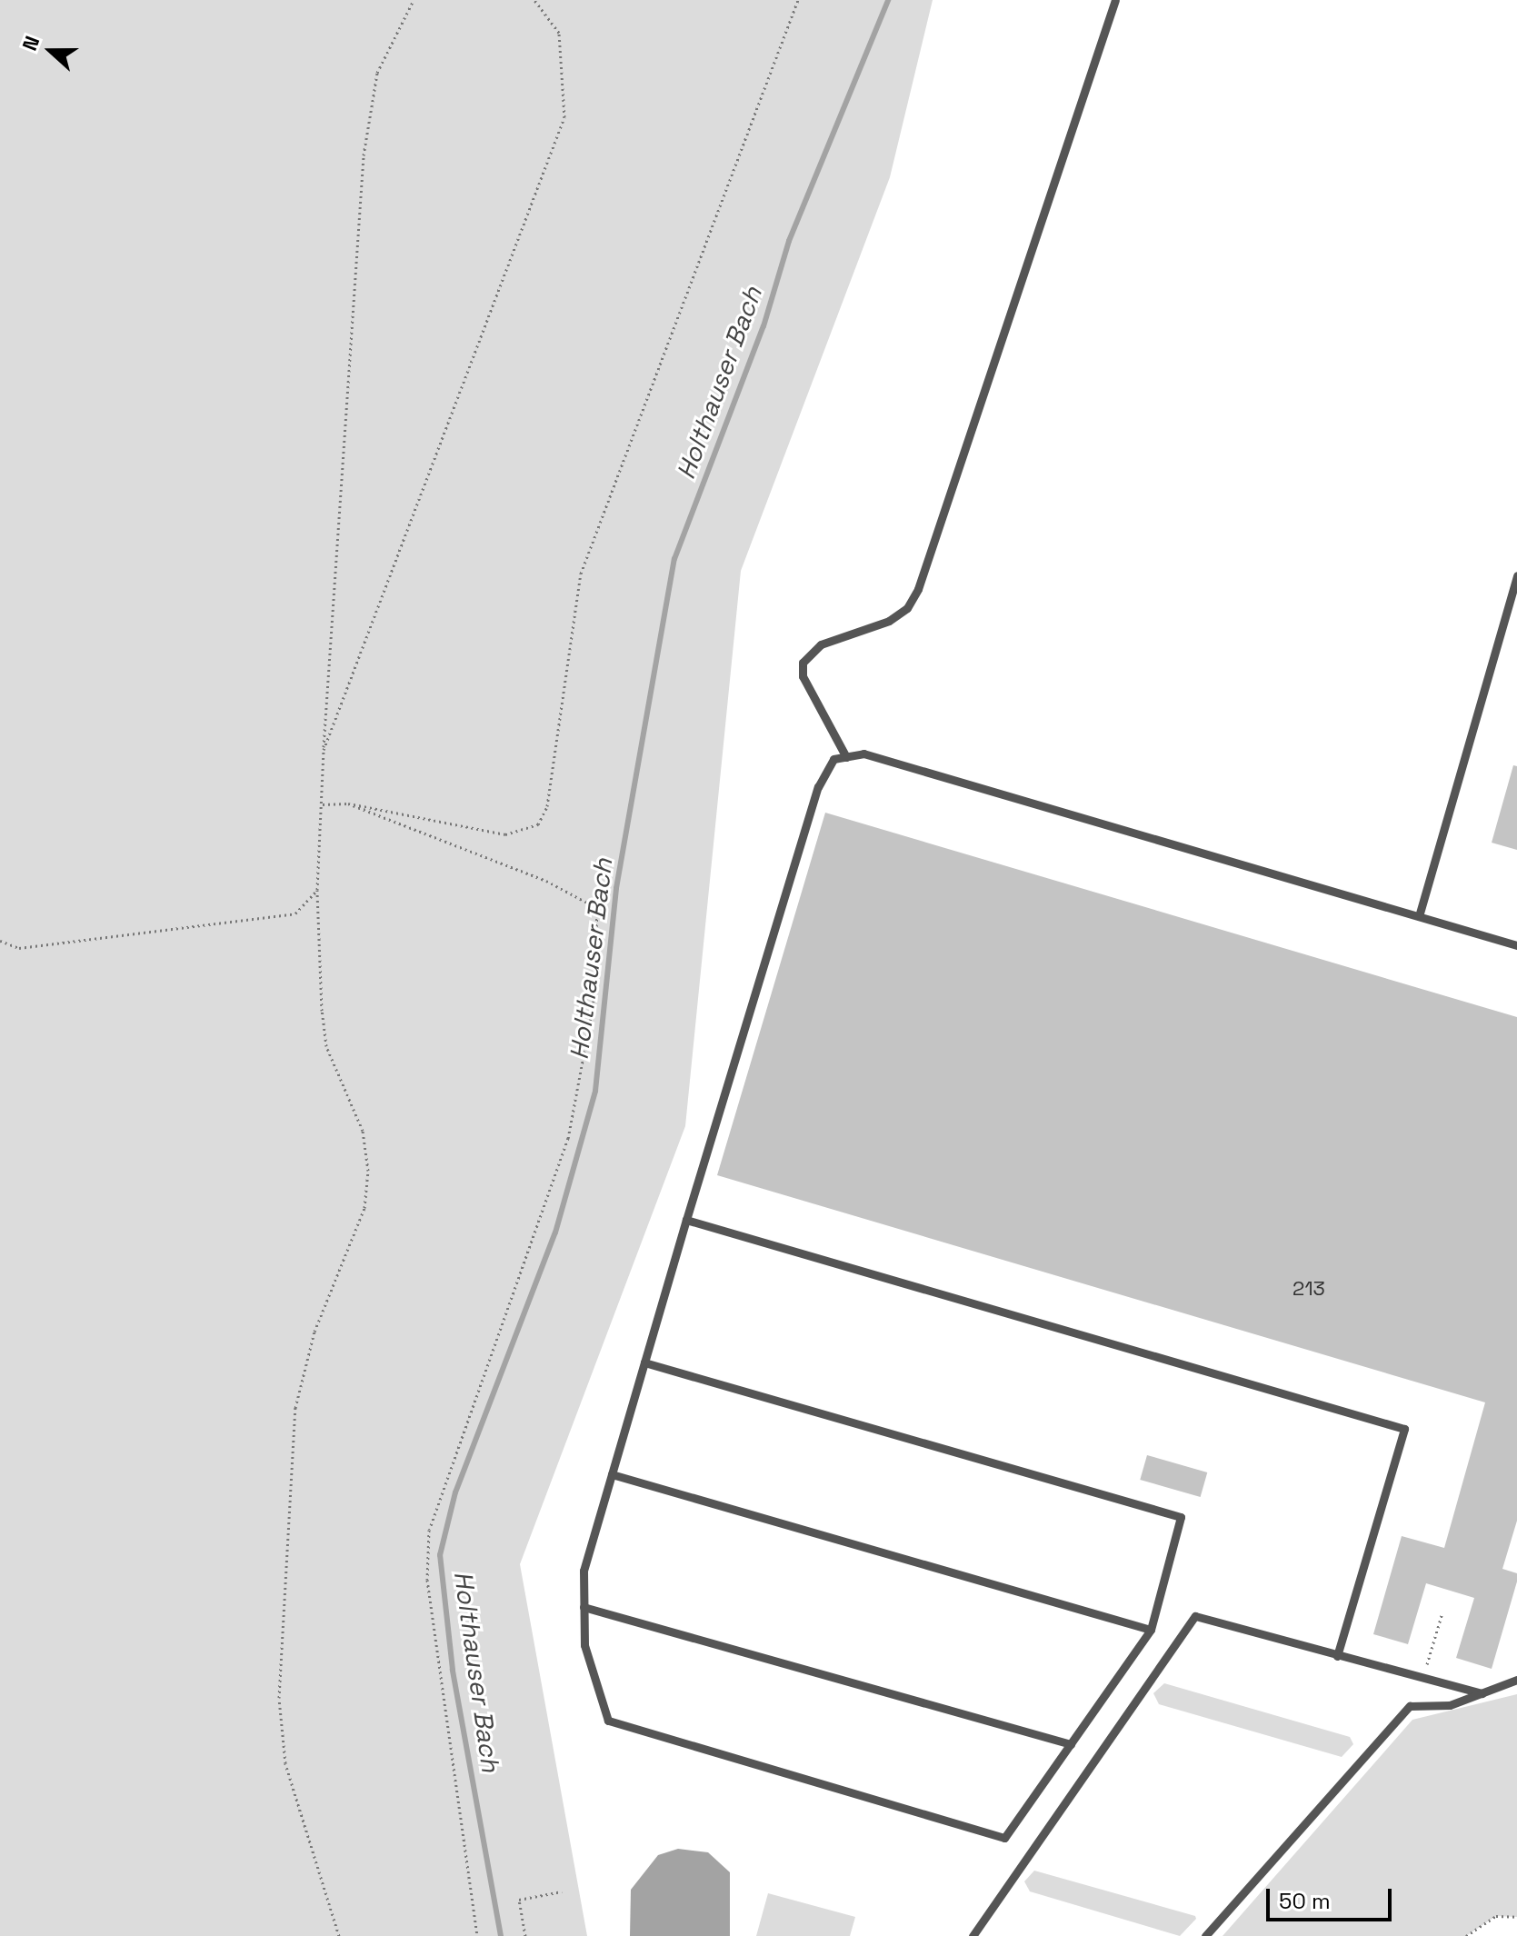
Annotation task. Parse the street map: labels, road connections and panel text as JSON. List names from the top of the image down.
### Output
{
  "water": ["Holthauser Bach"],
  "house_numbers": ["213"],
  "scale_bar": "50 m",
  "north": "left"
}
